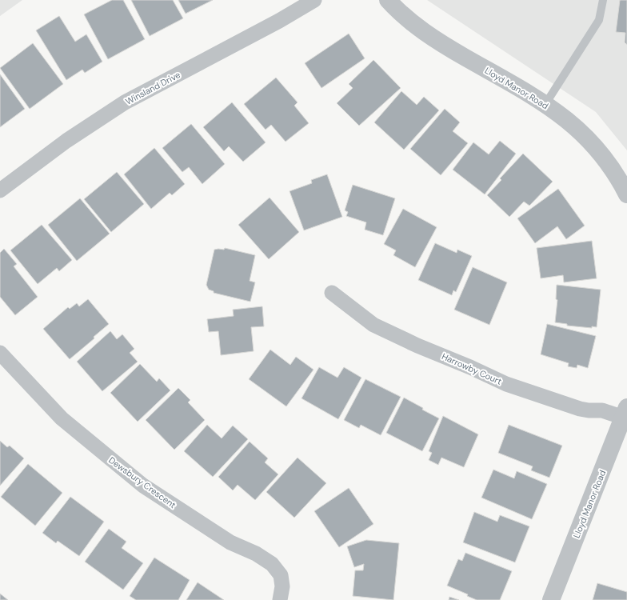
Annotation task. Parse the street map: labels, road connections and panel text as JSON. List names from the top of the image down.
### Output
{
  "streets": {
    "street": [
      "Winsland Drive",
      "Lloyd Manor Road",
      "Harrowby Court",
      "Dewsbury Crescent"
    ]
  },
  "crossings": [
    ["Lloyd Manor Road", "Harrowby Court"]
  ]
}
